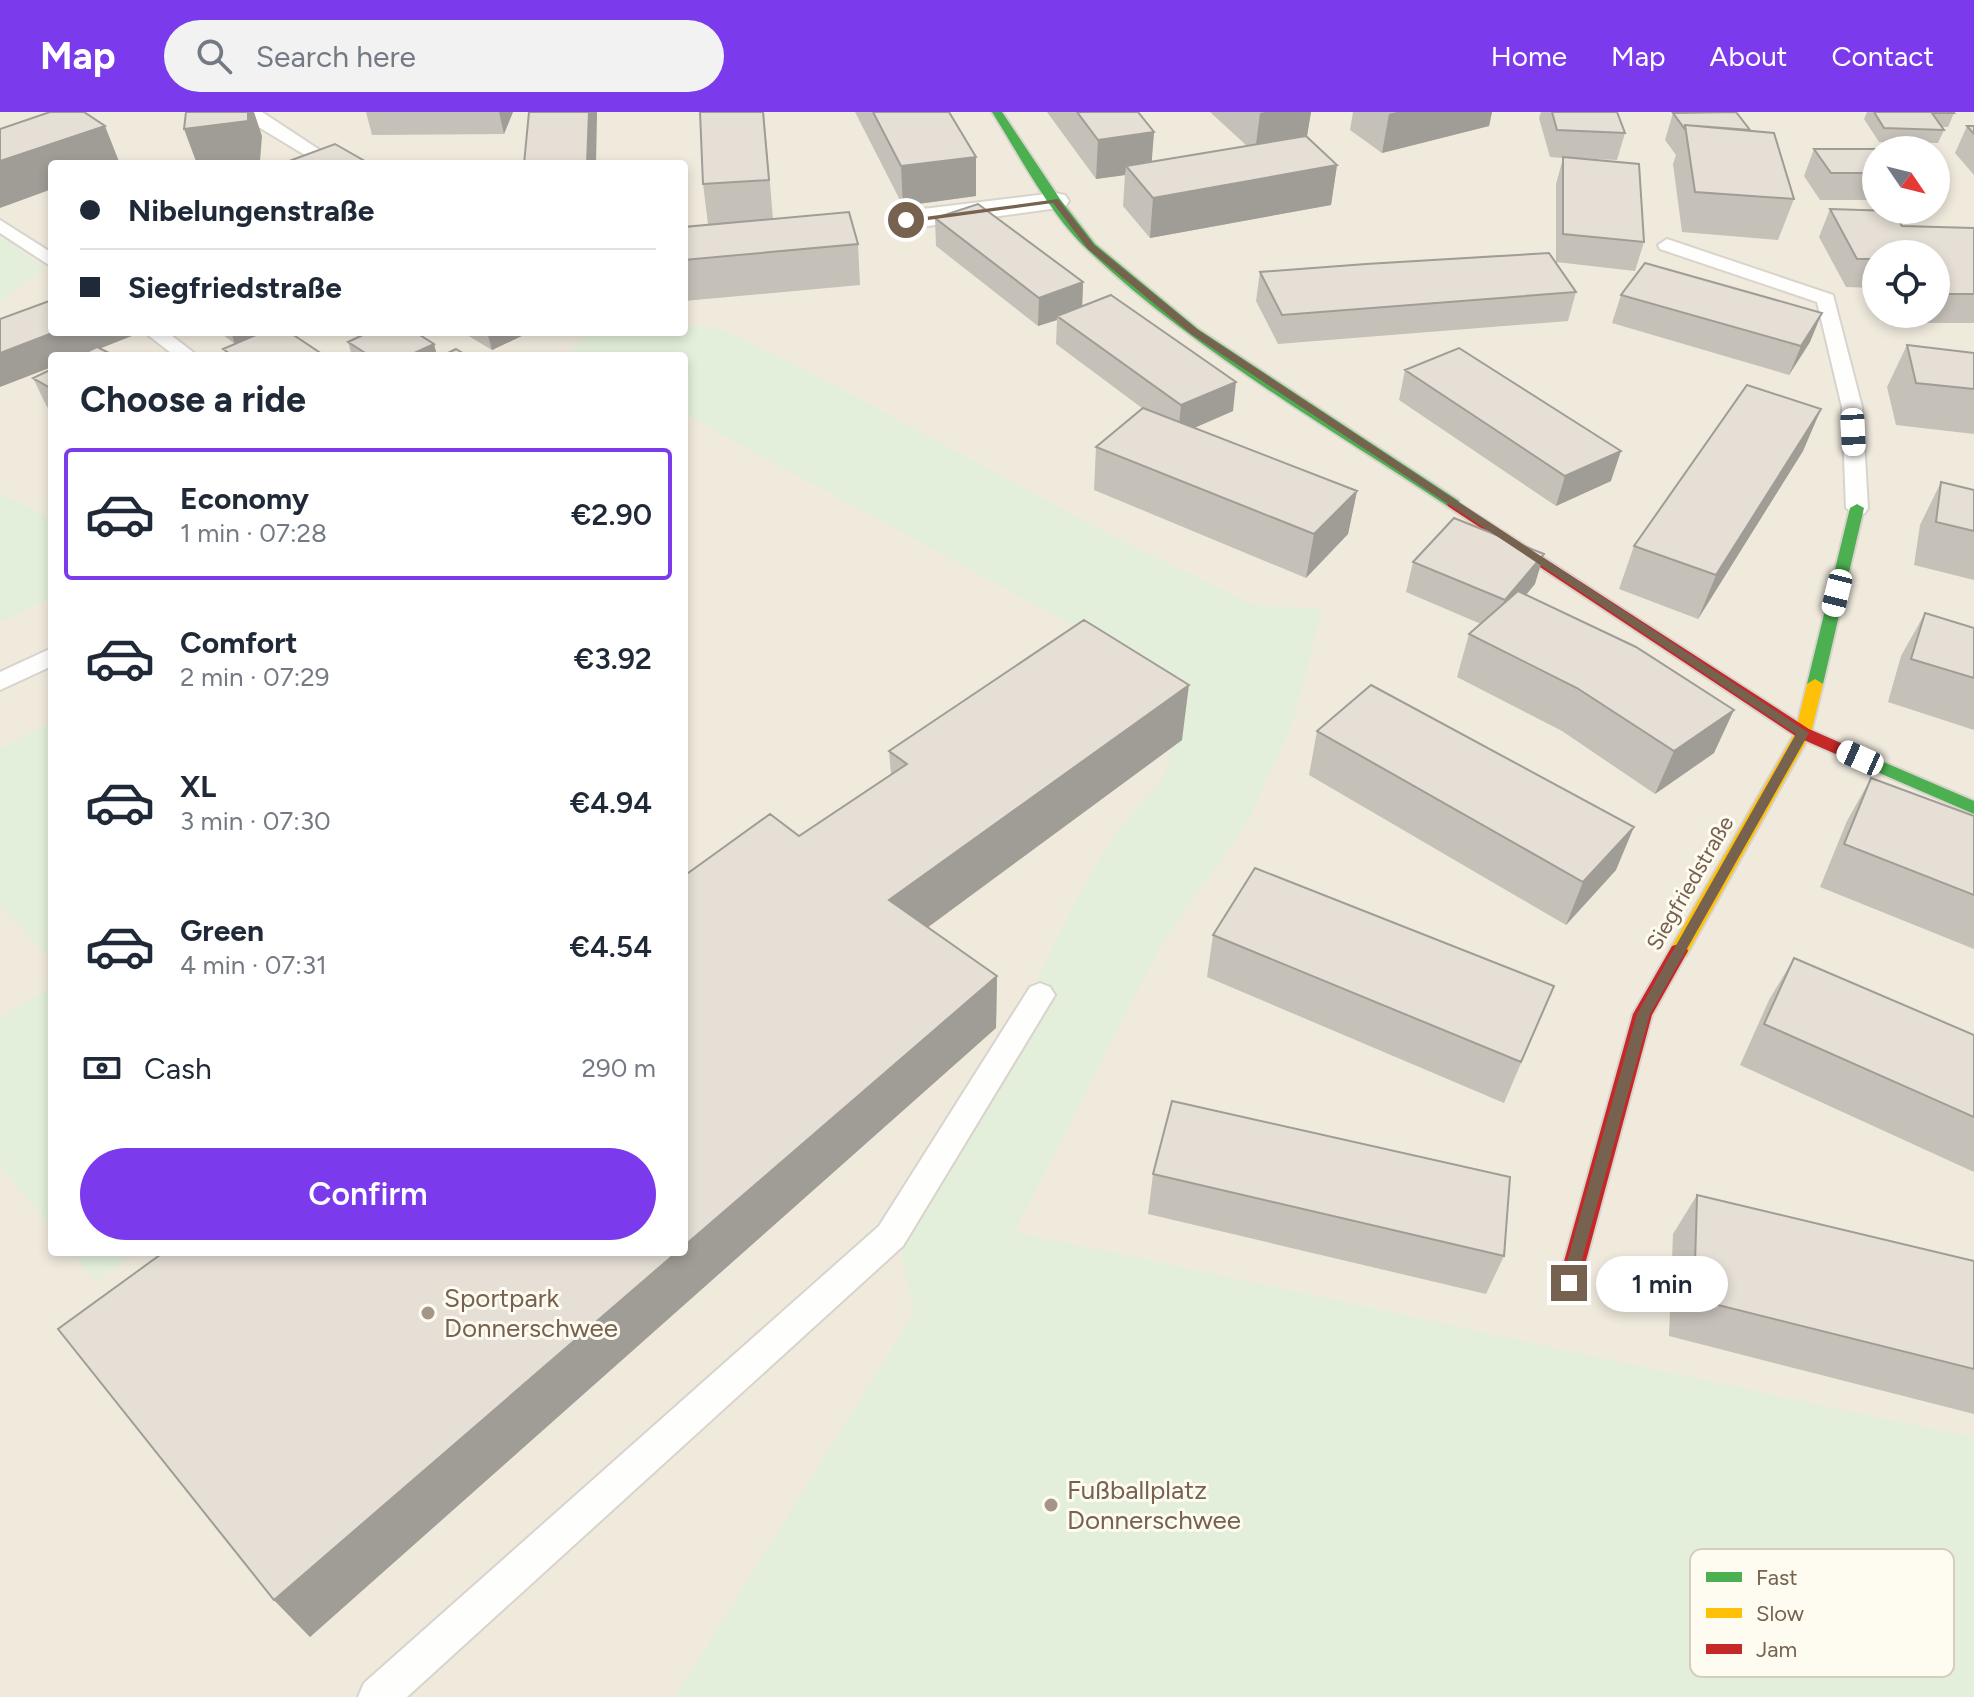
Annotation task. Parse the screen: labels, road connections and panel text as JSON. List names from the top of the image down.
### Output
{
  "streets": {
    "street": ["Siegfriedstraße"]
  },
  "places": ["Sportpark Donnerschwee", "Fußballplatz Donnerschwee"],
  "legend": ["Fast", "Slow", "Jam"],
  "north": "bottom right",
  "page": {
    "header": "Map",
    "search": "Search here",
    "nav": [
      "Home",
      "Map",
      "About",
      "Contact"
    ],
    "banner": ["Nibelungenstraße", "Siegfriedstraße"],
    "heading": "Choose a ride",
    "list": [
      {
        "name": "Economy",
        "note": "1 min · 07:28",
        "value": "€2.90"
      },
      {
        "name": "Comfort",
        "note": "2 min · 07:29",
        "value": "€3.92"
      },
      {
        "name": "XL",
        "note": "3 min · 07:30",
        "value": "€4.94"
      },
      {
        "name": "Green",
        "note": "4 min · 07:31",
        "value": "€4.54"
      }
    ],
    "pay": ["Cash", "290 m"],
    "buttons": "Confirm",
    "bubble": "1 min"
  }
}
